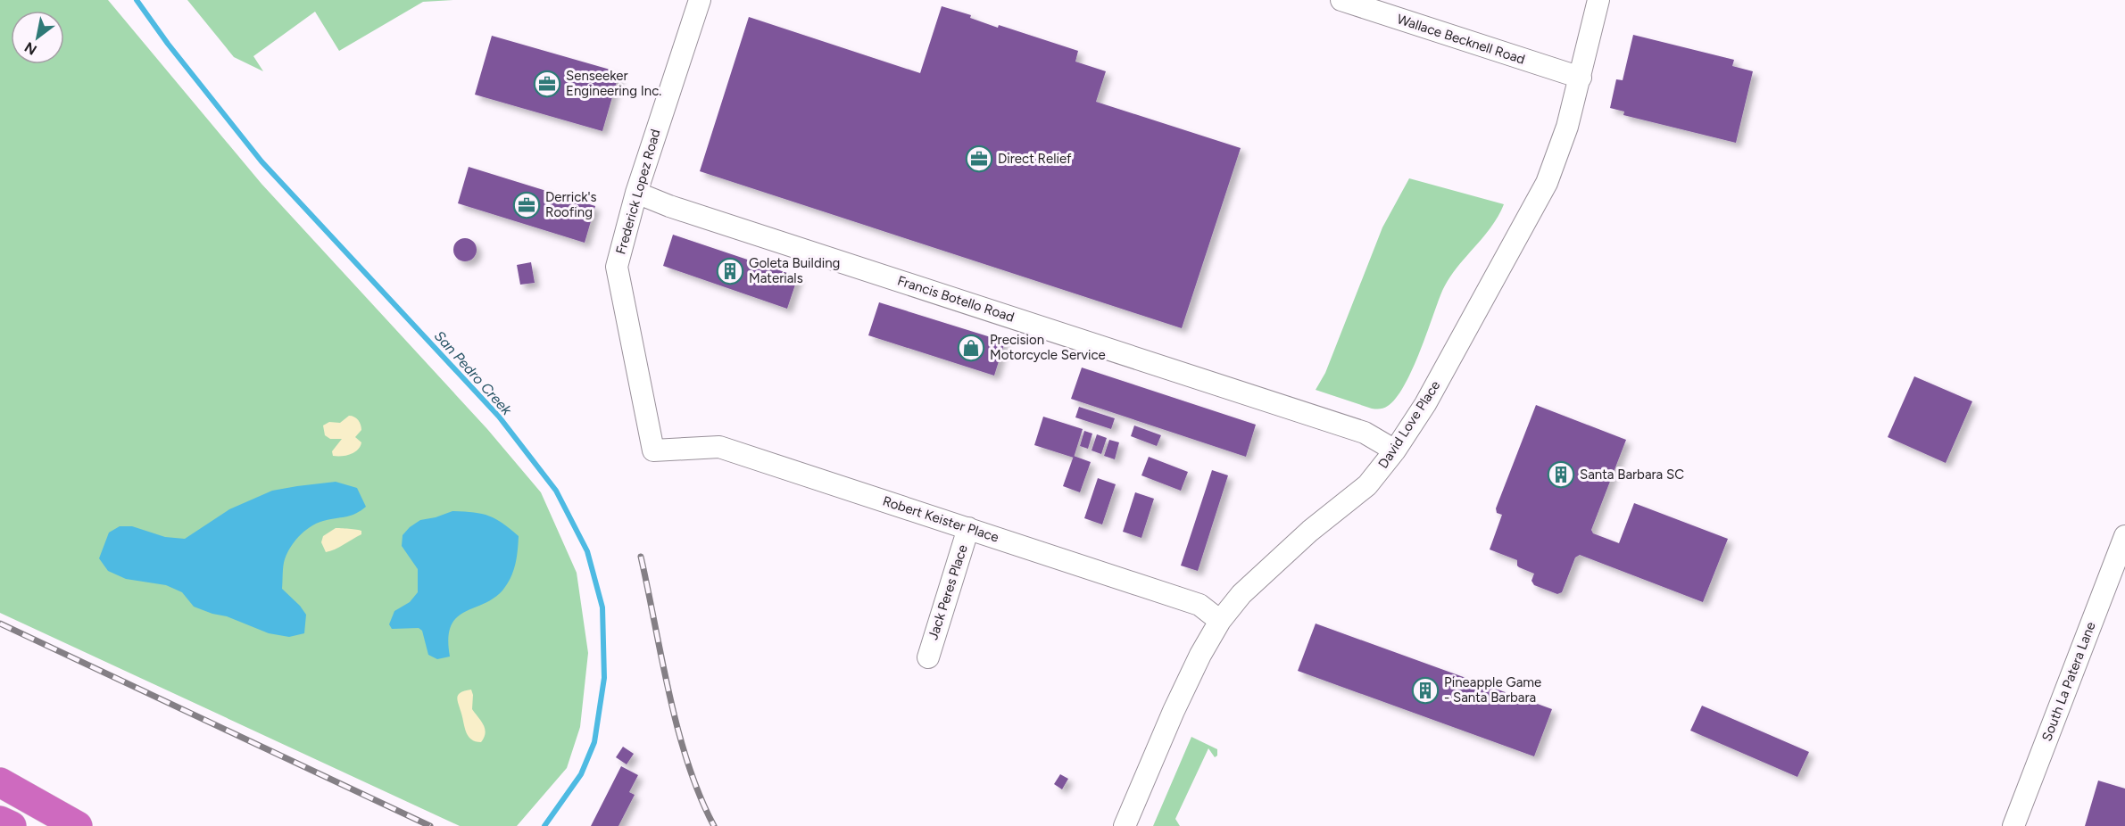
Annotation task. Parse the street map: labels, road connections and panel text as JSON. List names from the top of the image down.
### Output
{
  "streets": {
    "street": [
      "Wallace Becknell Road",
      "Frederick Lopez Road",
      "Francis Botello Road",
      "David Love Place",
      "Robert Keister Place",
      "Jack Peres Place",
      "South La Patera Lane"
    ]
  },
  "crossings": [
    ["Wallace Becknell Road", "David Love Place"],
    ["Frederick Lopez Road", "Francis Botello Road"],
    ["Frederick Lopez Road", "Robert Keister Place"],
    ["Francis Botello Road", "David Love Place"],
    ["David Love Place", "Robert Keister Place"],
    ["Robert Keister Place", "Jack Peres Place"]
  ],
  "water": ["San Pedro Creek"],
  "places": {
    "office": ["Senseeker Engineering Inc.", "Direct Relief", "Derrick's Roofing"],
    "building": ["Goleta Building Materials", "Santa Barbara SC", "Pineapple Game - Santa Barbara"],
    "shop": ["Precision Motorcycle Service"]
  },
  "north": "bottom left"
}
